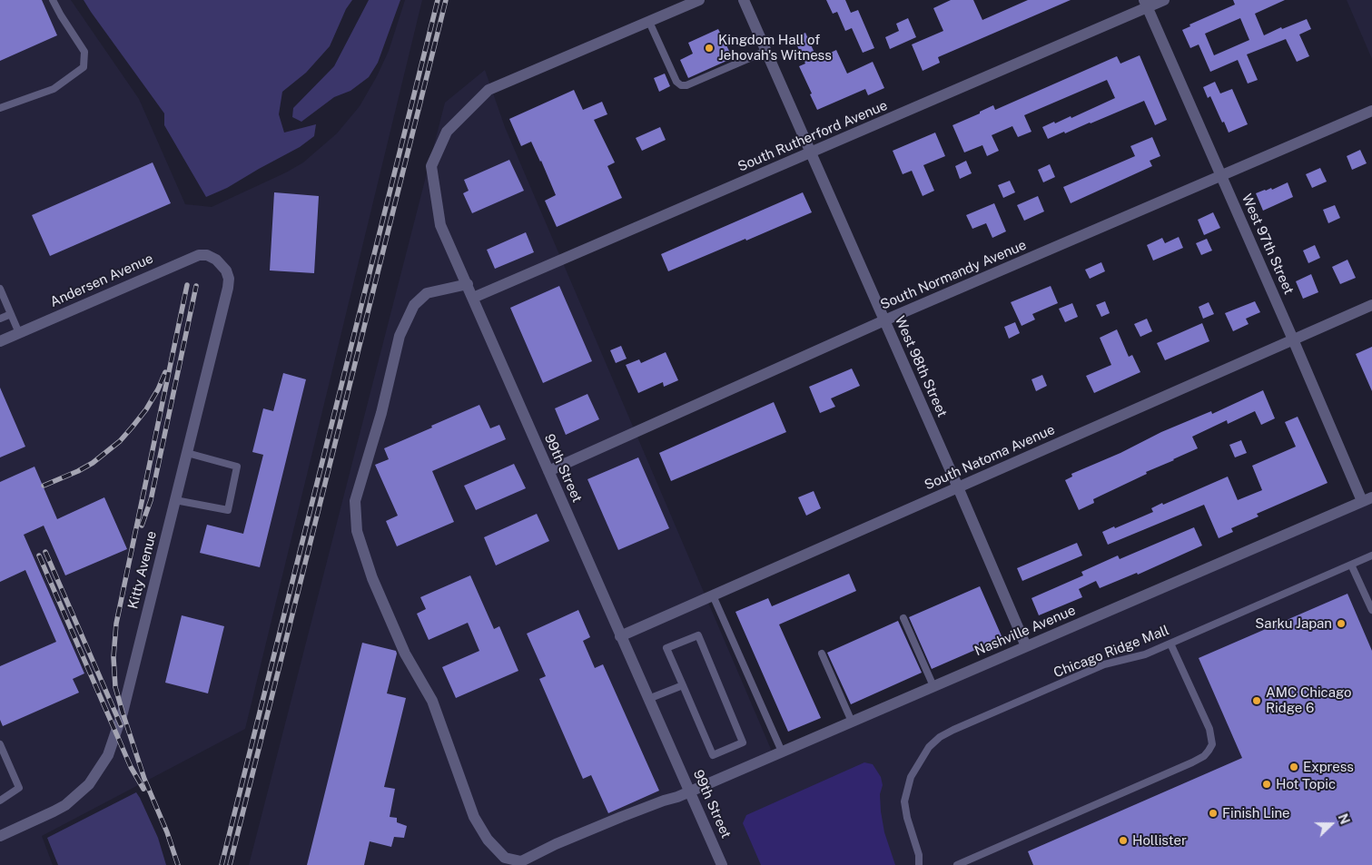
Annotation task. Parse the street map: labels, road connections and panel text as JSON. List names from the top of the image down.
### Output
{
  "streets": {
    "street": [
      "South Rutherford Avenue",
      "West 97th Street",
      "South Normandy Avenue",
      "Andersen Avenue",
      "West 98th Street",
      "South Natoma Avenue",
      "99th Street",
      "Kitty Avenue",
      "Nashville Avenue"
    ],
    "lane": ["Chicago Ridge Mall"]
  },
  "crossings": [
    ["South Rutherford Avenue", "West 97th Street"],
    ["South Rutherford Avenue", "West 98th Street"],
    ["South Rutherford Avenue", "99th Street"],
    ["West 97th Street", "South Normandy Avenue"],
    ["West 97th Street", "South Natoma Avenue"],
    ["West 97th Street", "Nashville Avenue"],
    ["South Normandy Avenue", "West 98th Street"],
    ["South Normandy Avenue", "99th Street"],
    ["Andersen Avenue", "Kitty Avenue"],
    ["West 98th Street", "South Natoma Avenue"],
    ["West 98th Street", "Nashville Avenue"],
    ["South Natoma Avenue", "99th Street"],
    ["99th Street", "Nashville Avenue"]
  ],
  "places": [
    "Kingdom Hall of Jehovah's Witness",
    "Sarku Japan",
    "AMC Chicago Ridge 6",
    "Express",
    "Hot Topic",
    "Finish Line",
    "Hollister"
  ],
  "north": "right"
}
